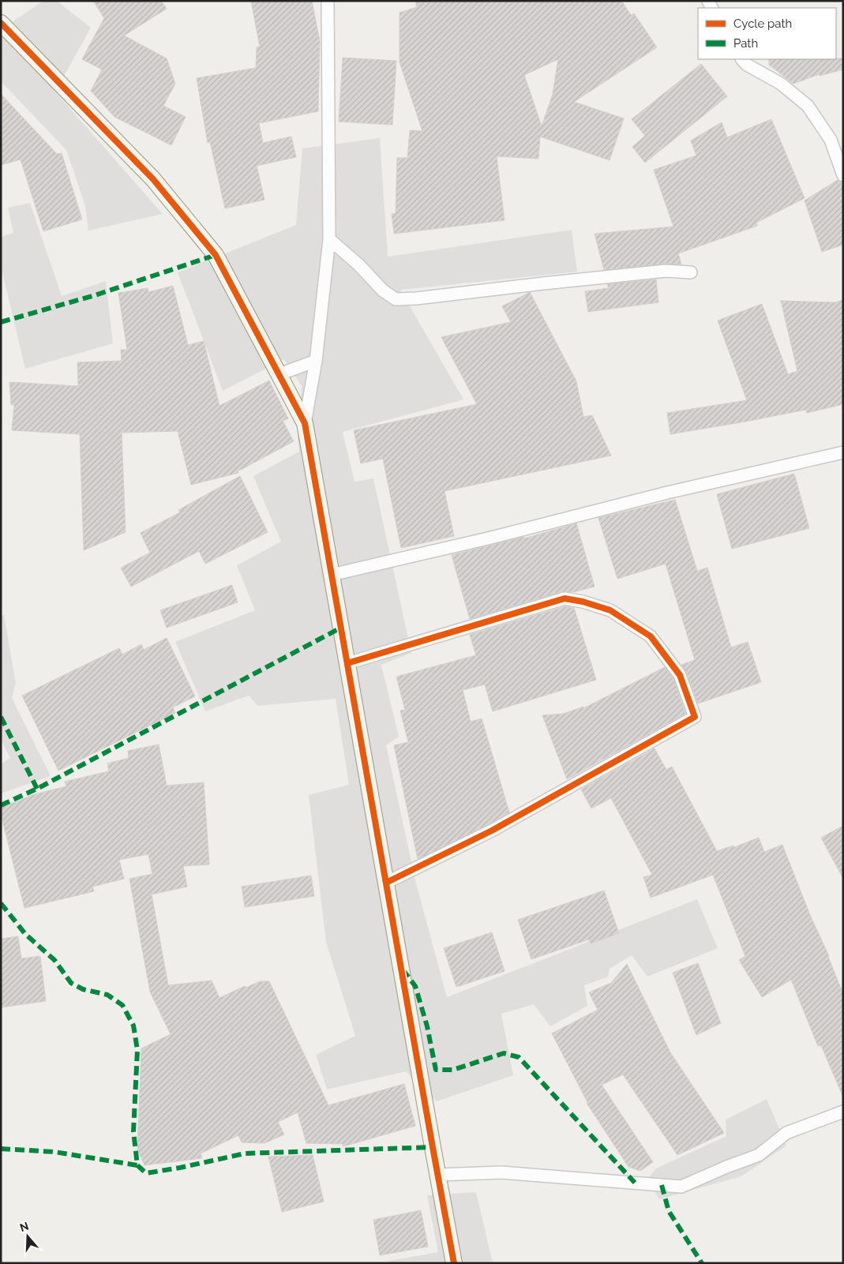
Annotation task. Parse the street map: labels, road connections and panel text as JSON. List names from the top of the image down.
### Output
{
  "legend": ["Cycle path", "Path"],
  "north": "top"
}
